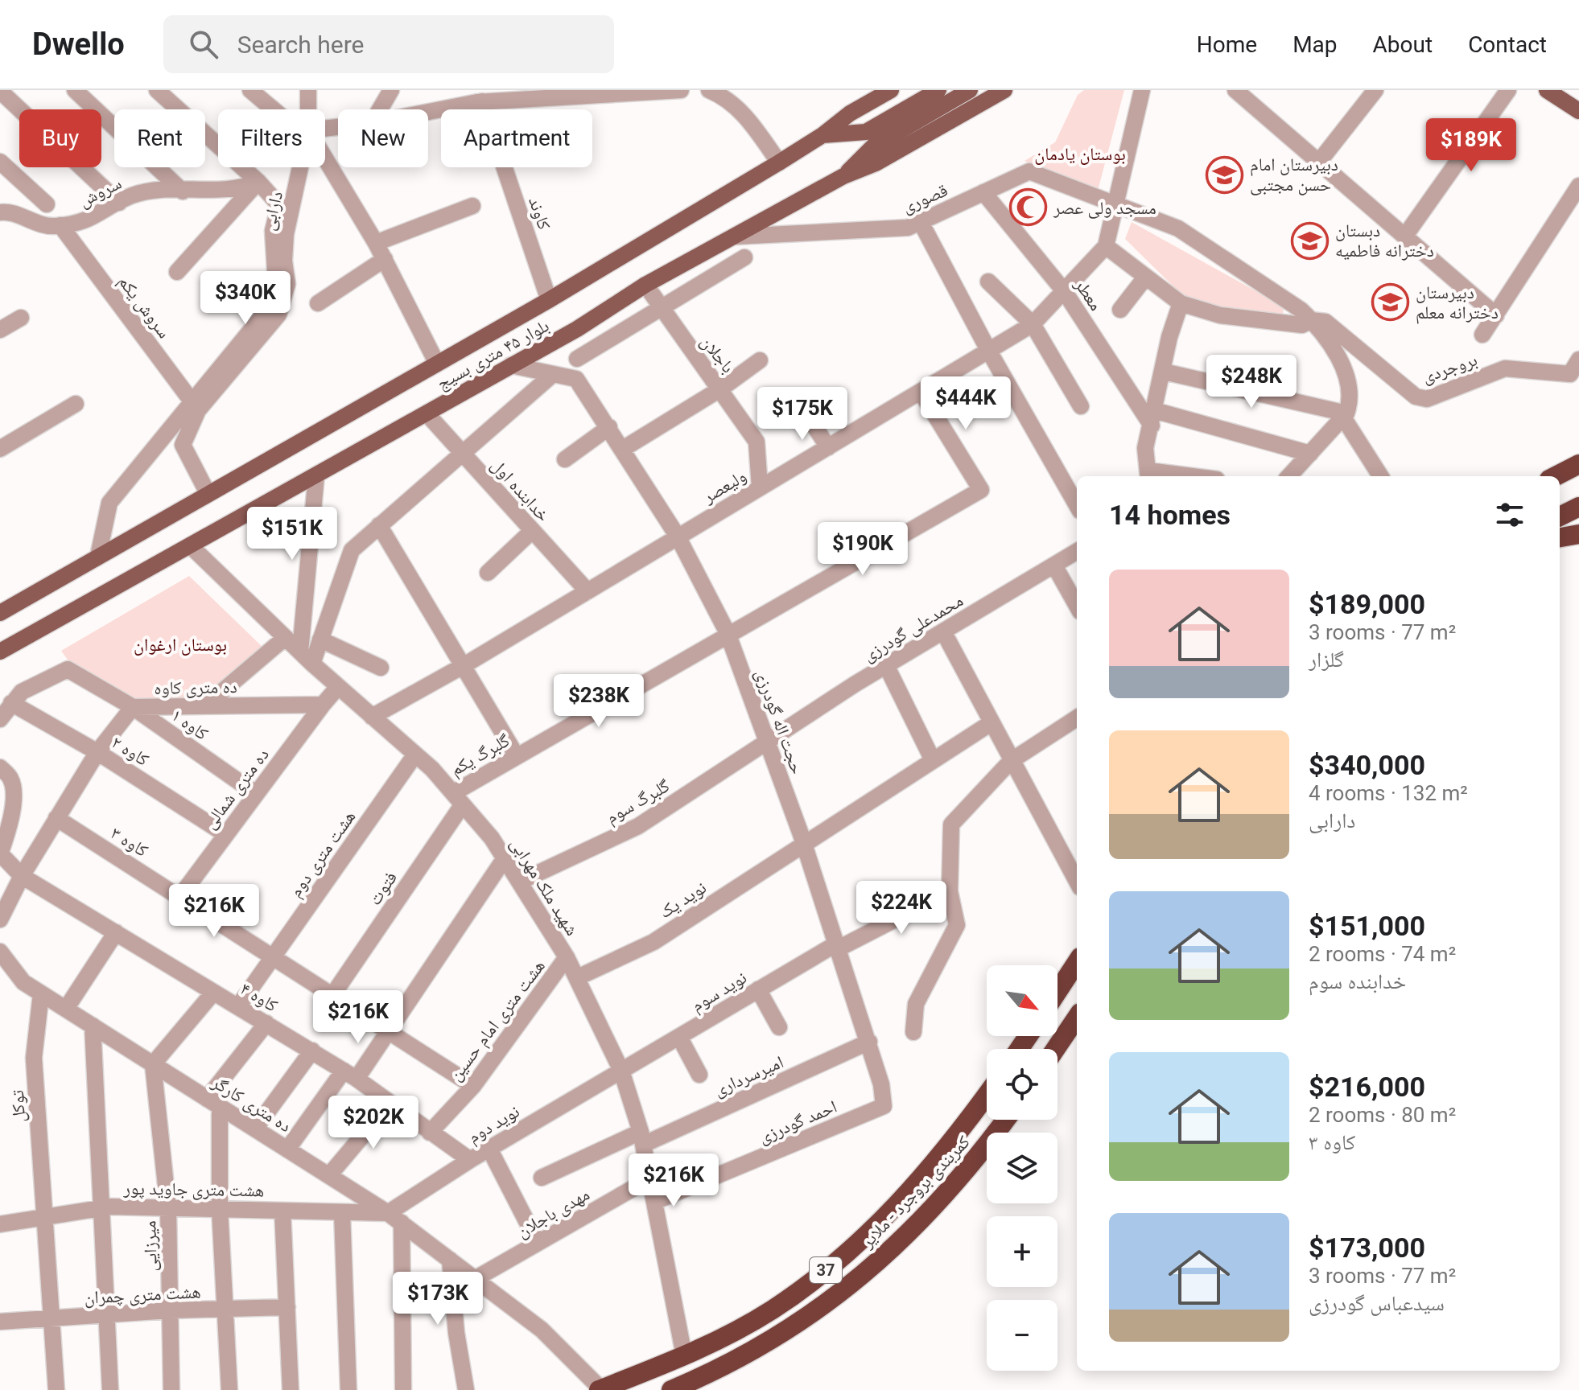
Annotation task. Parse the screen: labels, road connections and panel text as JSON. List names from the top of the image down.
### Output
{
  "streets": {
    "highway": ["کمربندی بروجرد - ملایر", "37"],
    "main road": ["بلوار ۴۵ متری بسیج"],
    "street": [
      "سروش",
      "قصوری",
      "دارابی",
      "کاوند",
      "معطر",
      "سروش یکم",
      "باجلان",
      "بروجردی",
      "ولیعصر",
      "خدابنده اول",
      "محمدعلی گودرزی",
      "ده متری کاوه",
      "حجت اله گودرزی",
      "کاوه ۱",
      "کاوه ۲",
      "گلبرگ یکم",
      "ده متری شمالی",
      "گلبرگ سوم",
      "کاوه ۳",
      "هشت متری دوم",
      "شهید ملک مهرابی",
      "فتوت",
      "نوید یک",
      "نوید سوم",
      "کاوه ۴",
      "هشت متری امام حسین",
      "امیرسرداری",
      "ده متری کارگر",
      "توکل",
      "احمد گودرزی",
      "نوید دوم",
      "هشت متری جاوید پور",
      "مهدی باجلان",
      "میرزایی",
      "هشت متری چمران"
    ]
  },
  "crossings": [
    ["سروش", "سروش یکم"],
    ["قصوری", "معطر"],
    ["قصوری", "بلوار ۴۵ متری بسیج"],
    ["قصوری", "بروجردی"],
    ["قصوری", "ولیعصر"],
    ["دارابی", "سروش یکم"],
    ["دارابی", "بلوار ۴۵ متری بسیج"],
    ["کاوند", "بلوار ۴۵ متری بسیج"],
    ["معطر", "ولیعصر"],
    ["بلوار ۴۵ متری بسیج", "باجلان"],
    ["بلوار ۴۵ متری بسیج", "خدابنده اول"],
    ["بلوار ۴۵ متری بسیج", "شهید ملک مهرابی"],
    ["باجلان", "ولیعصر"],
    ["ولیعصر", "خدابنده اول"],
    ["ولیعصر", "حجت اله گودرزی"],
    ["ولیعصر", "گلبرگ یکم"],
    ["ولیعصر", "شهید ملک مهرابی"],
    ["محمدعلی گودرزی", "حجت اله گودرزی"],
    ["محمدعلی گودرزی", "گلبرگ سوم"],
    ["ده متری کاوه", "کاوه ۱"],
    ["ده متری کاوه", "کاوه ۲"],
    ["ده متری کاوه", "ده متری شمالی"],
    ["ده متری کاوه", "کاوه ۳"],
    ["ده متری کاوه", "کاوه ۴"],
    ["حجت اله گودرزی", "گلبرگ یکم"],
    ["حجت اله گودرزی", "گلبرگ سوم"],
    ["حجت اله گودرزی", "نوید یک"],
    ["حجت اله گودرزی", "نوید سوم"],
    ["حجت اله گودرزی", "امیرسرداری"],
    ["حجت اله گودرزی", "احمد گودرزی"],
    ["کاوه ۱", "کاوه ۲"],
    ["کاوه ۱", "ده متری شمالی"],
    ["کاوه ۲", "ده متری شمالی"],
    ["گلبرگ یکم", "شهید ملک مهرابی"],
    ["گلبرگ یکم", "فتوت"],
    ["ده متری شمالی", "کاوه ۳"],
    ["گلبرگ سوم", "شهید ملک مهرابی"],
    ["کاوه ۳", "هشت متری دوم"],
    ["کاوه ۳", "فتوت"],
    ["کاوه ۳", "هشت متری امام حسین"],
    ["هشت متری دوم", "شهید ملک مهرابی"],
    ["هشت متری دوم", "کاوه ۴"],
    ["شهید ملک مهرابی", "فتوت"],
    ["شهید ملک مهرابی", "نوید یک"],
    ["شهید ملک مهرابی", "نوید سوم"],
    ["شهید ملک مهرابی", "هشت متری امام حسین"],
    ["شهید ملک مهرابی", "امیرسرداری"],
    ["شهید ملک مهرابی", "احمد گودرزی"],
    ["شهید ملک مهرابی", "نوید دوم"],
    ["شهید ملک مهرابی", "کمربندی بروجرد - ملایر"],
    ["شهید ملک مهرابی", "مهدی باجلان"],
    ["نوید سوم", "نوید دوم"],
    ["کاوه ۴", "هشت متری امام حسین"],
    ["کاوه ۴", "نوید دوم"],
    ["ده متری کارگر", "توکل"],
    ["ده متری کارگر", "نوید دوم"],
    ["ده متری کارگر", "هشت متری جاوید پور"],
    ["ده متری کارگر", "کمربندی بروجرد - ملایر"],
    ["ده متری کارگر", "مهدی باجلان"],
    ["ده متری کارگر", "میرزایی"],
    ["توکل", "هشت متری جاوید پور"],
    ["توکل", "هشت متری چمران"],
    ["نوید دوم", "هشت متری جاوید پور"],
    ["هشت متری جاوید پور", "میرزایی"],
    ["میرزایی", "هشت متری چمران"]
  ],
  "parks": ["بوستان یادمان", "بوستان ارغوان"],
  "places": {
    "school or university": ["دبیرستان امام حسن مجتبی", "دبستان دخترانه فاطمیه", "دبیرستان دخترانه معلم"],
    "mosque": ["مسجد ولی عصر"]
  },
  "north": "bottom right",
  "page": {
    "header": "Dwello",
    "search": "Search here",
    "nav": [
      "Home",
      "Map",
      "About",
      "Contact"
    ],
    "chip": [
      "Buy",
      "Rent",
      "Filters",
      "New",
      "Apartment"
    ],
    "price": [
      "$189K",
      "$340K",
      "$248K",
      "$444K",
      "$175K",
      "$151K",
      "$190K",
      "$238K",
      "$224K",
      "$216K",
      "$216K",
      "$202K",
      "$216K",
      "$173K"
    ],
    "heading": "14 homes",
    "list": [
      {
        "name": "$189,000",
        "note": "3 rooms · 77 m² · گلزار"
      },
      {
        "name": "$340,000",
        "note": "4 rooms · 132 m² · دارابی"
      },
      {
        "name": "$151,000",
        "note": "2 rooms · 74 m² · خدابنده سوم"
      },
      {
        "name": "$216,000",
        "note": "2 rooms · 80 m² · کاوه ۳"
      },
      {
        "name": "$173,000",
        "note": "3 rooms · 77 m² · سیدعباس گودرزی"
      }
    ],
    "map_buttons": ["+", "−"]
  }
}
